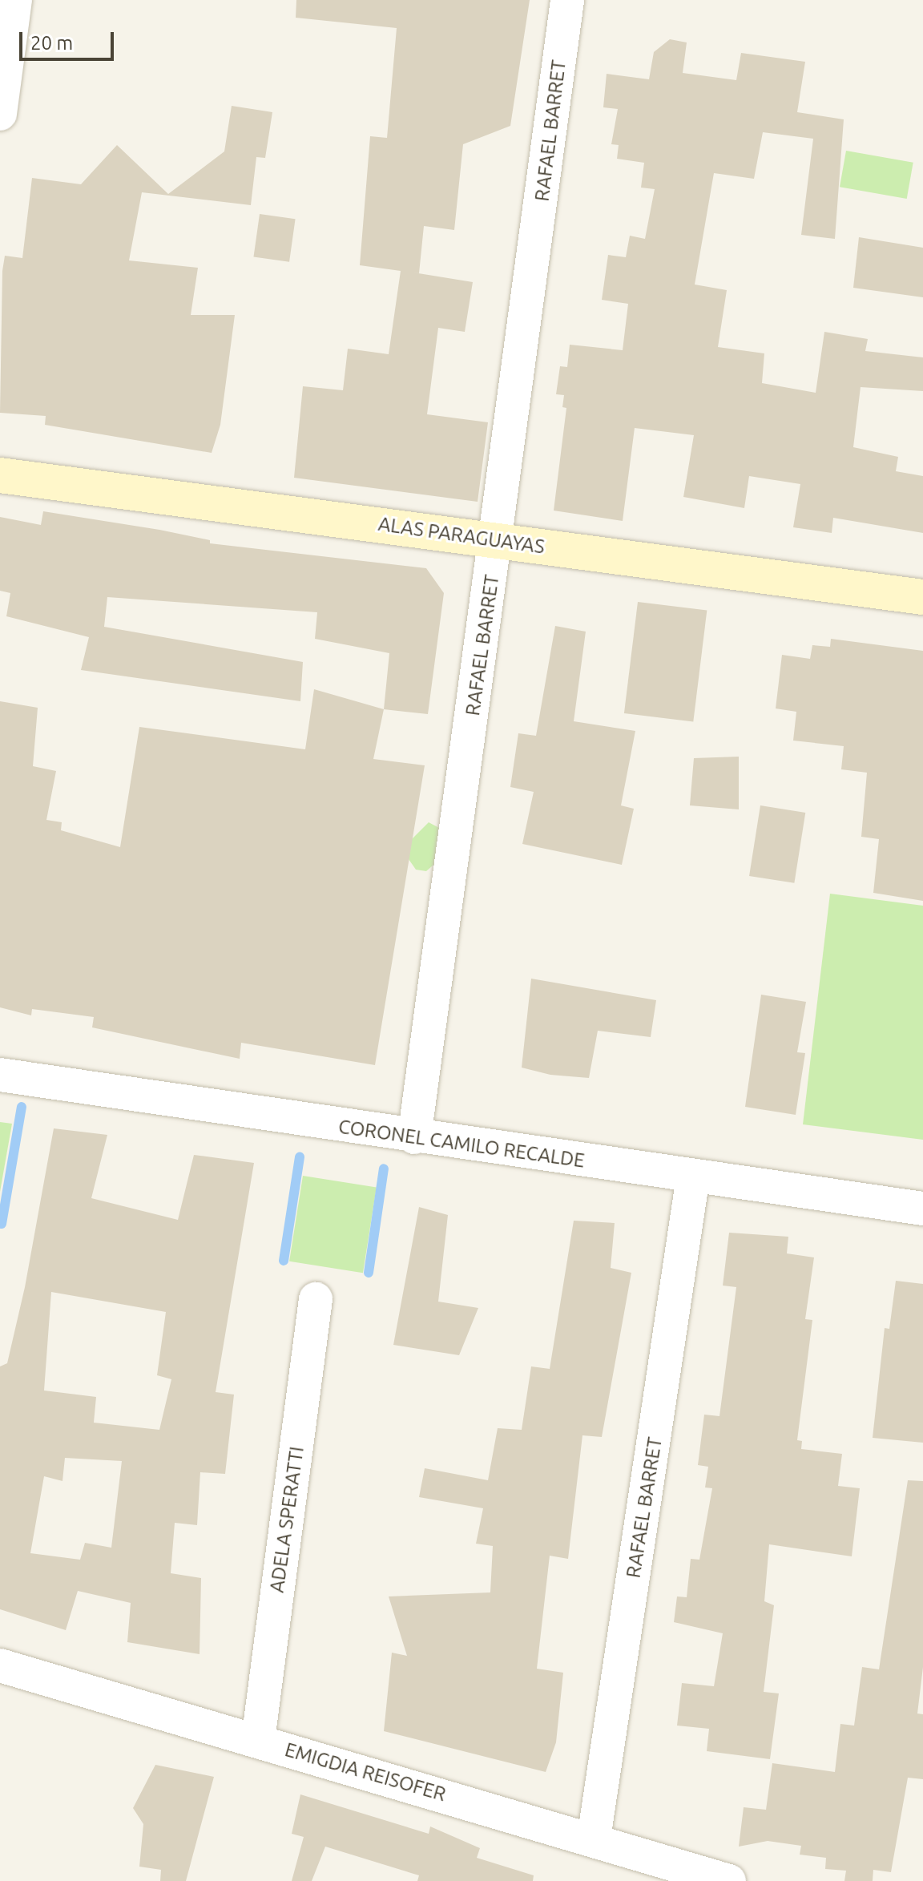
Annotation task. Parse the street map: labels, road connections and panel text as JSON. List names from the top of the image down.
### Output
{
  "streets": {
    "street": [
      "RAFAEL BARRET",
      "ALAS PARAGUAYAS",
      "CORONEL CAMILO RECALDE",
      "ADELA SPERATTI",
      "EMIGDIA REISOFER"
    ]
  },
  "crossings": [
    ["RAFAEL BARRET", "ALAS PARAGUAYAS"],
    ["RAFAEL BARRET", "CORONEL CAMILO RECALDE"],
    ["RAFAEL BARRET", "EMIGDIA REISOFER"],
    ["ADELA SPERATTI", "EMIGDIA REISOFER"]
  ],
  "scale_bar": "20 m"
}
